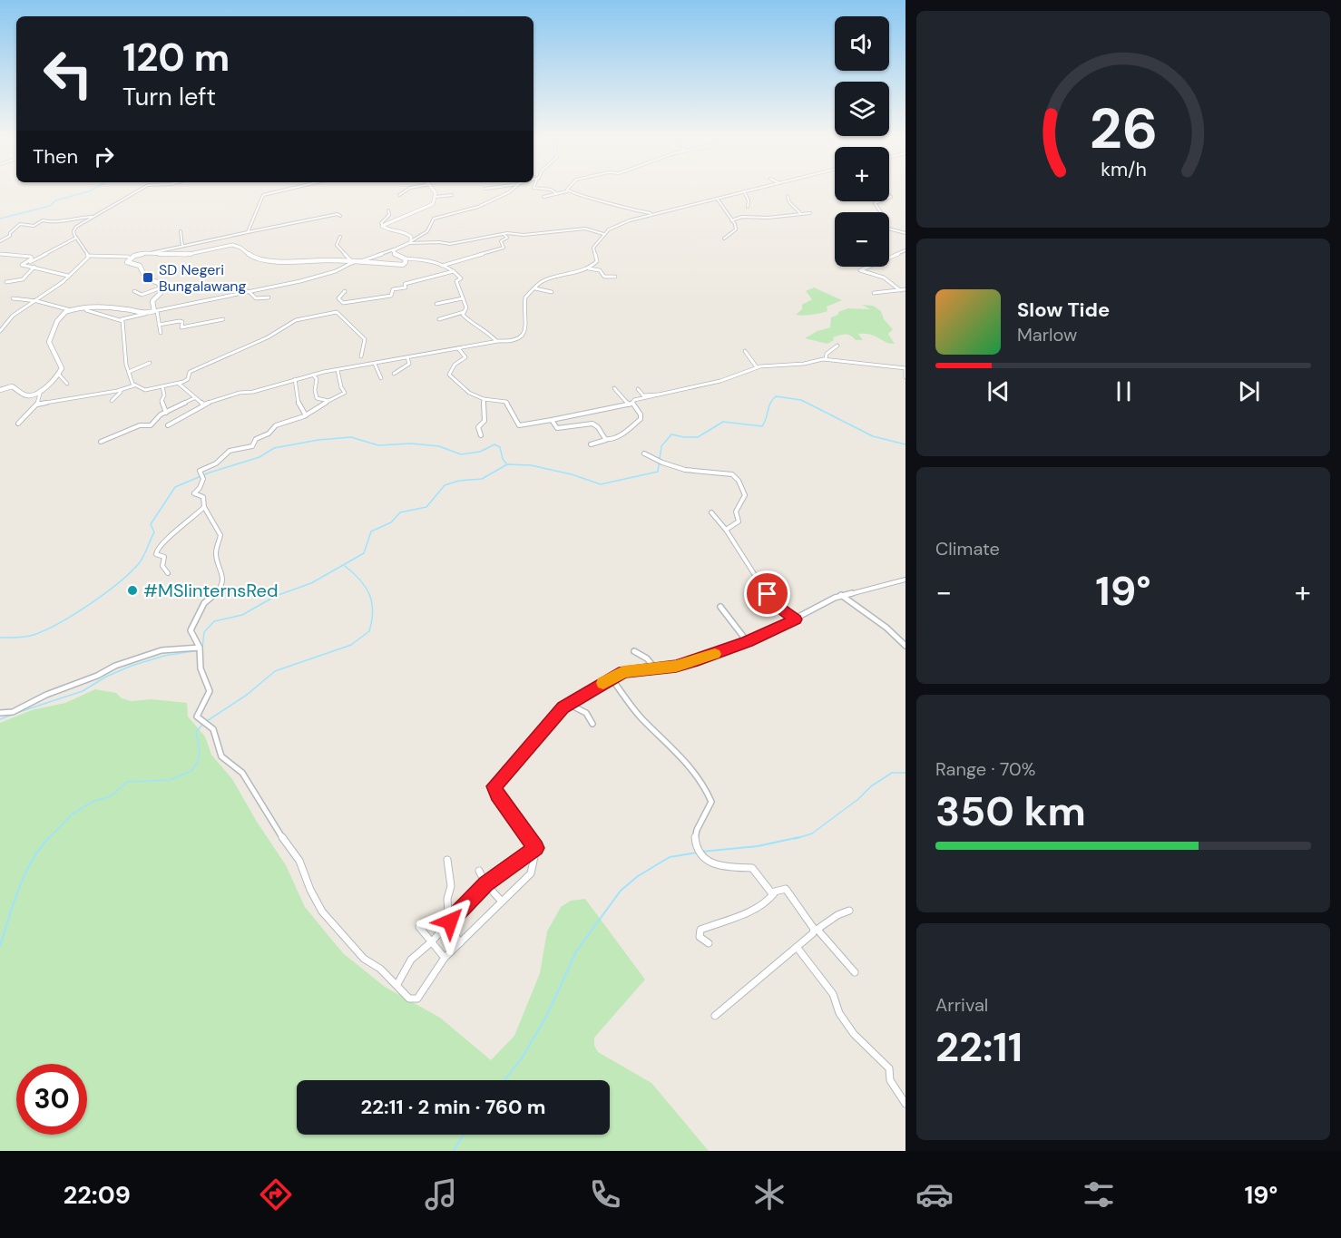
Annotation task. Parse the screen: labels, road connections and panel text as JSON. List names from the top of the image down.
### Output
{
  "places": {
    "transit": ["SD Negeri Bungalawang"],
    "other": ["#MSIinternsRed"]
  },
  "page": {
    "map_buttons": ["+", "−"],
    "turn": ["120 m", "Turn left"],
    "then": "Then",
    "song": ["Slow Tide", "Marlow"],
    "tile": [
      "Climate",
      ["Range · 70%", "350 km"],
      ["Arrival", "22:11"]
    ],
    "heat": ["−", "19°", "+"],
    "limit": "30",
    "trip": "22:11 · 2 min · 760 m",
    "tabs": ["22:09", "19°"],
    "gauge": ["26", "km/h"]
  }
}
